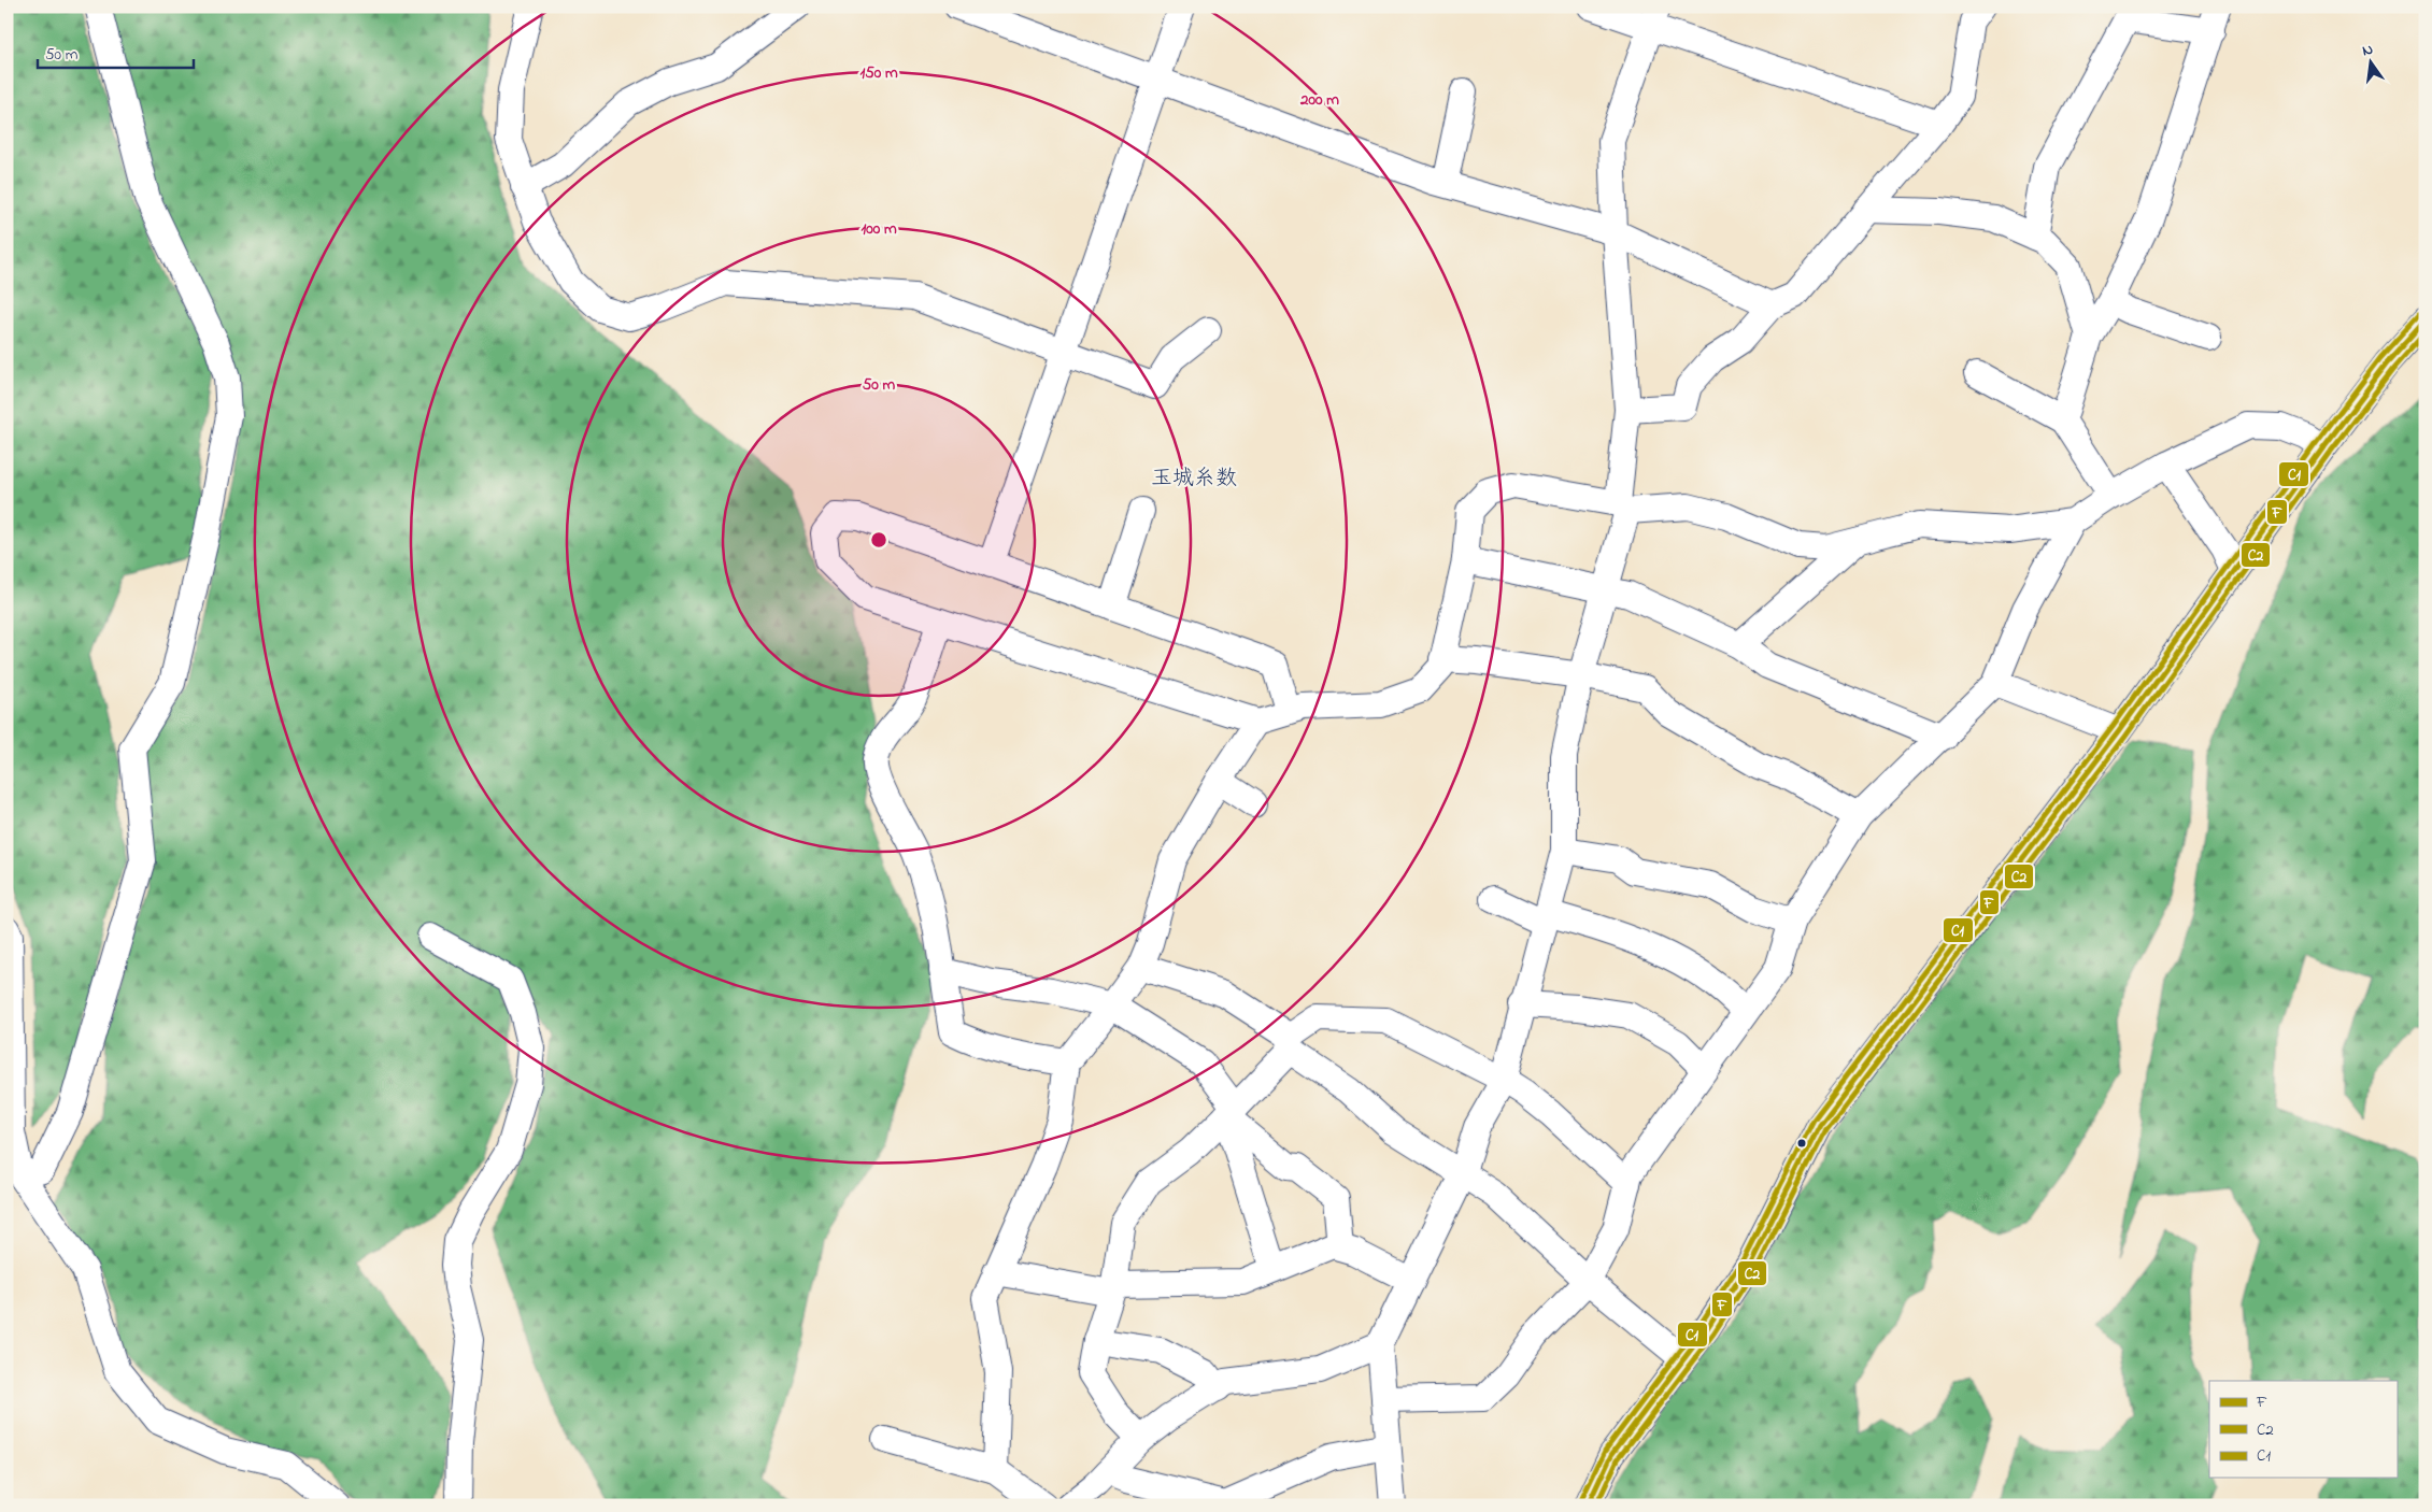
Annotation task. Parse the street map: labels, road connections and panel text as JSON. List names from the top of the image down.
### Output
{
  "districts": ["玉城糸数"],
  "lines": ["transit line C1", "transit line F", "transit line C2"],
  "legend": ["F", "C2", "C1"],
  "scale_bar": "50 m",
  "north": "top",
  "rings": [
    "150 m",
    "200 m",
    "100 m",
    "50 m"
  ]
}
